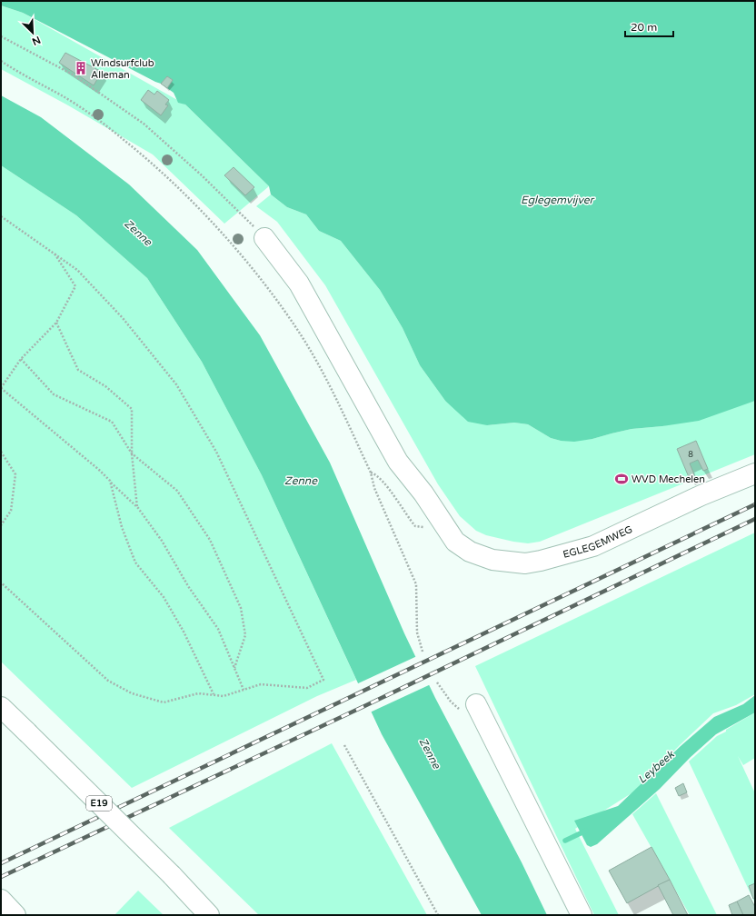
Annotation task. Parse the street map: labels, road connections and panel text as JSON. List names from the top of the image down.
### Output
{
  "streets": {
    "main road": ["EGLEGEMWEG", "E19"]
  },
  "water": ["Eglegemvijver", "Zenne", "Leybeek"],
  "places": {
    "building": ["Windsurfclub Alleman"],
    "sports": ["WVD Mechelen"]
  },
  "house_numbers": ["8"],
  "scale_bar": "20 m",
  "north": "bottom right"
}
